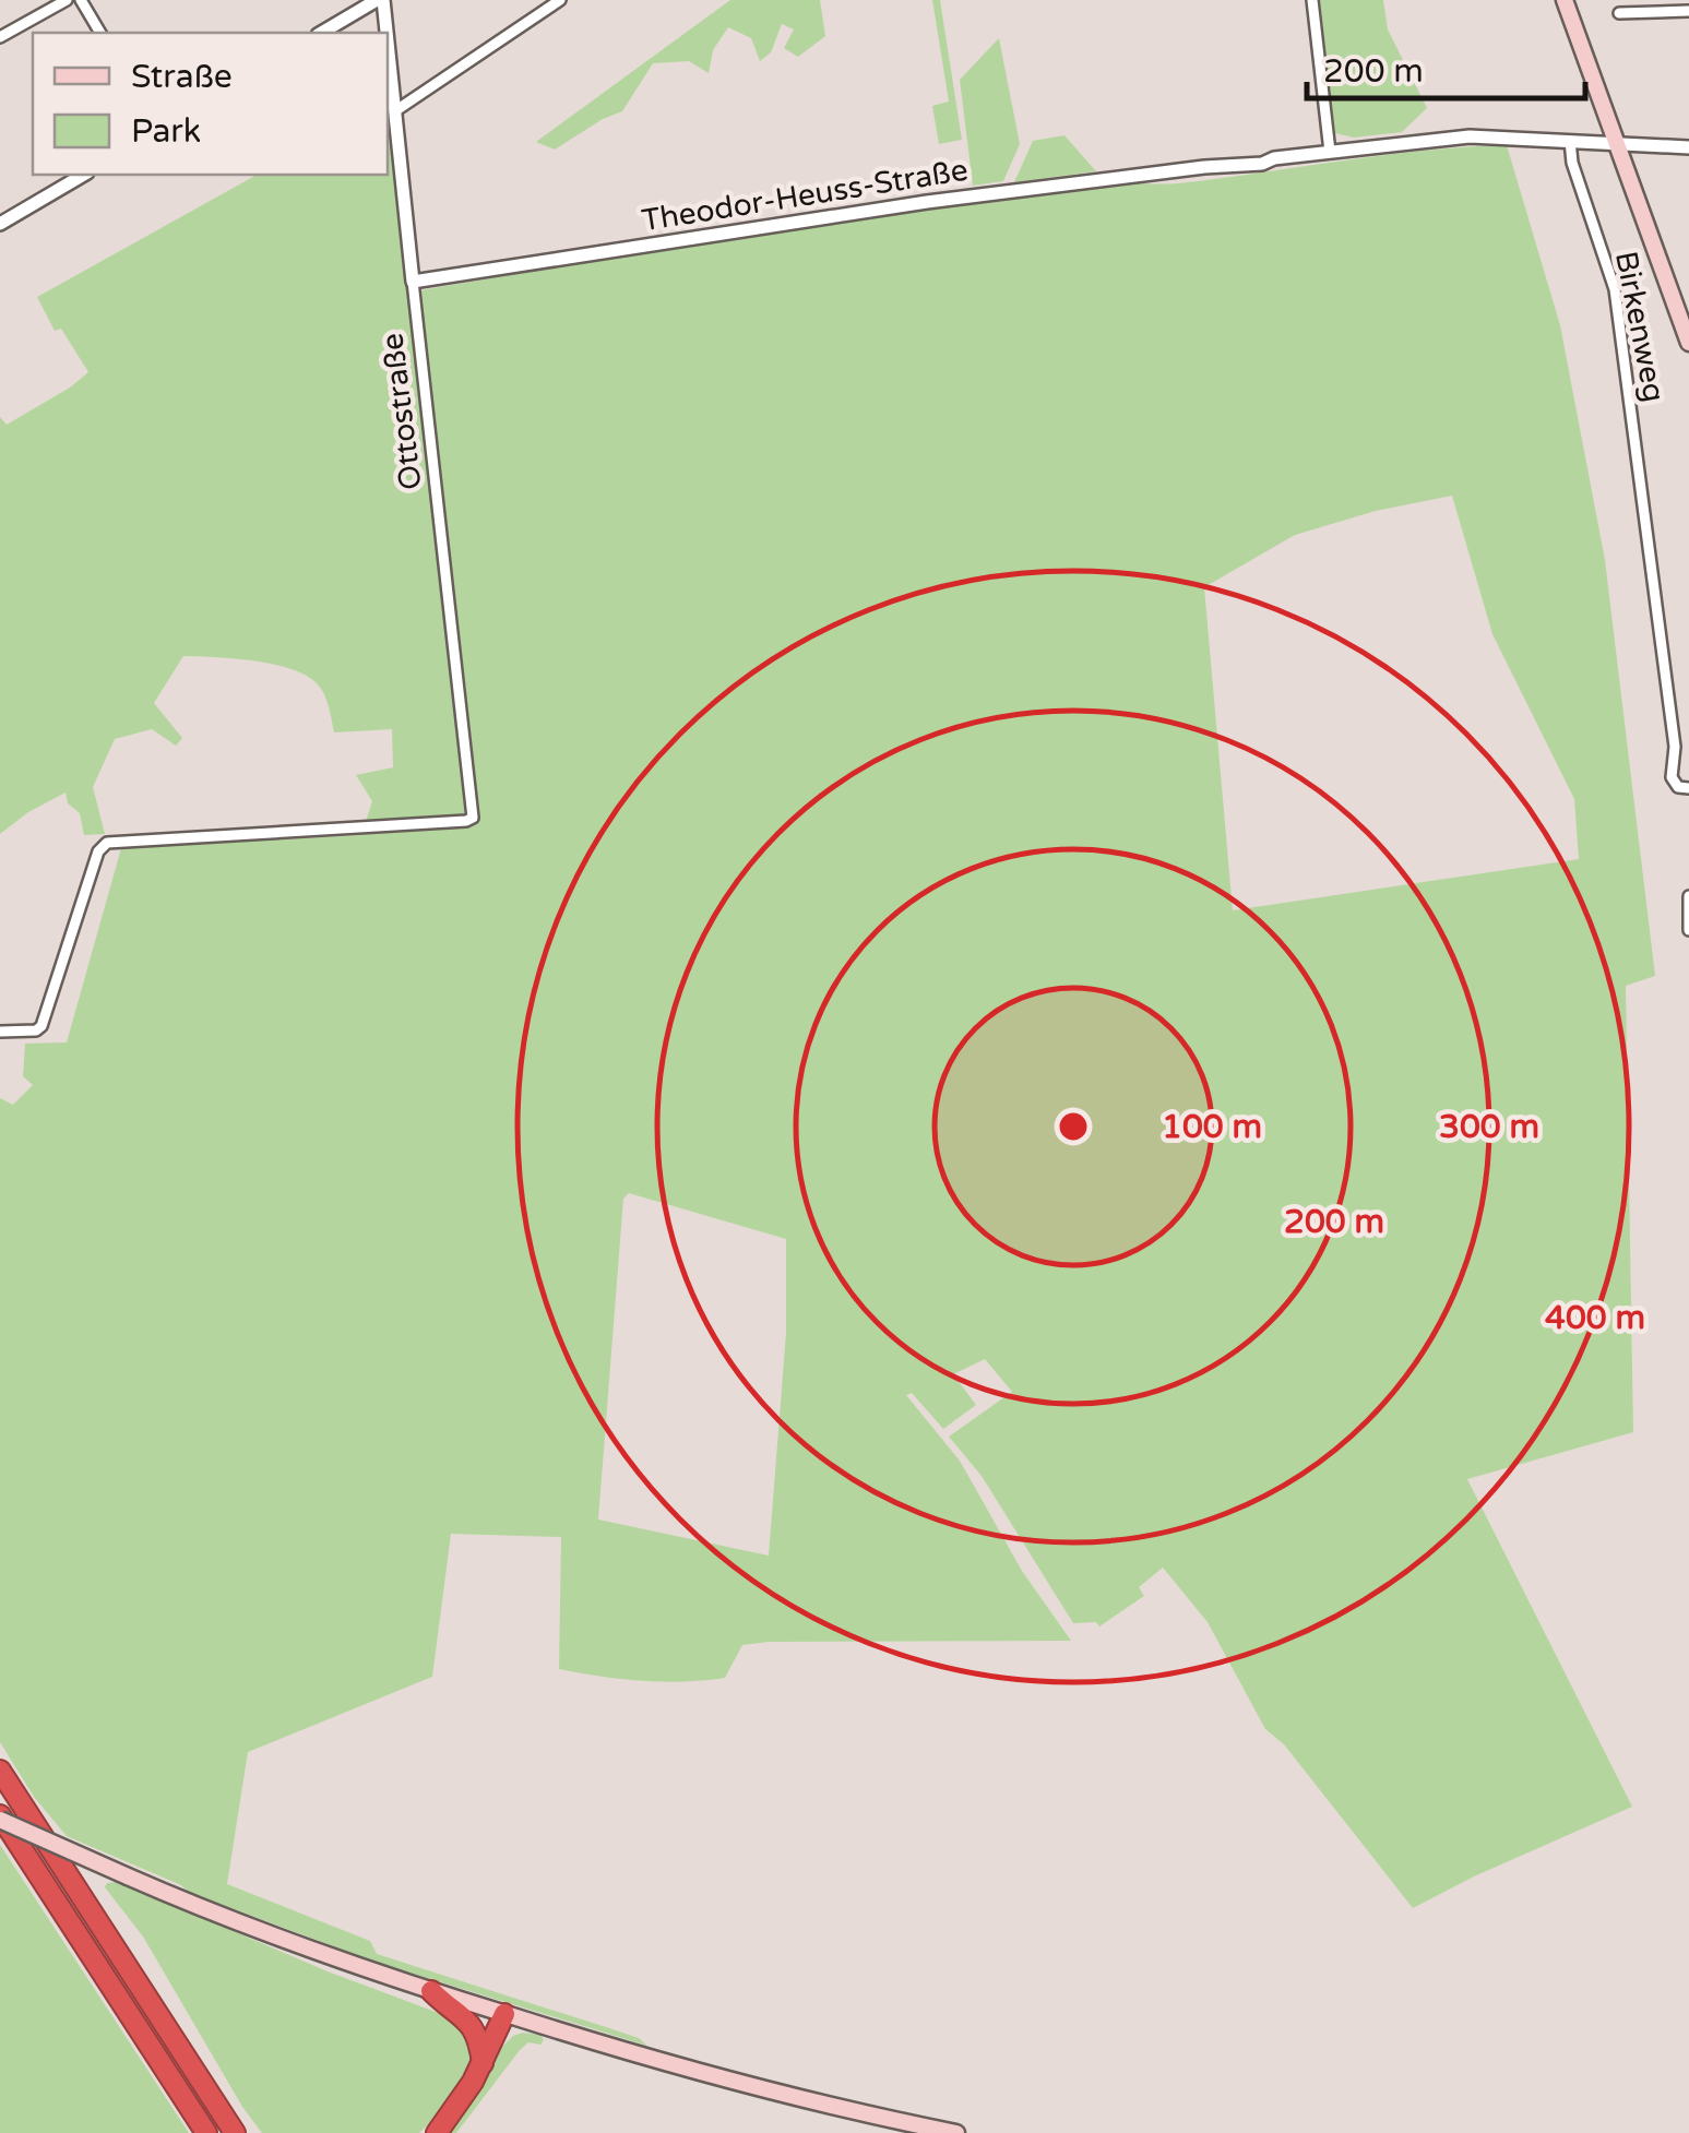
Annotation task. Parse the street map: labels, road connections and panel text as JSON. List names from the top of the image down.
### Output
{
  "streets": {
    "street": ["Theodor-Heuss-Straße", "Birkenweg", "Ottostraße"]
  },
  "crossings": [
    ["Theodor-Heuss-Straße", "Birkenweg"],
    ["Theodor-Heuss-Straße", "Ottostraße"]
  ],
  "legend": ["Straße", "Park"],
  "scale_bar": "200 m",
  "rings": [
    "100 m",
    "300 m",
    "200 m",
    "400 m"
  ]
}
